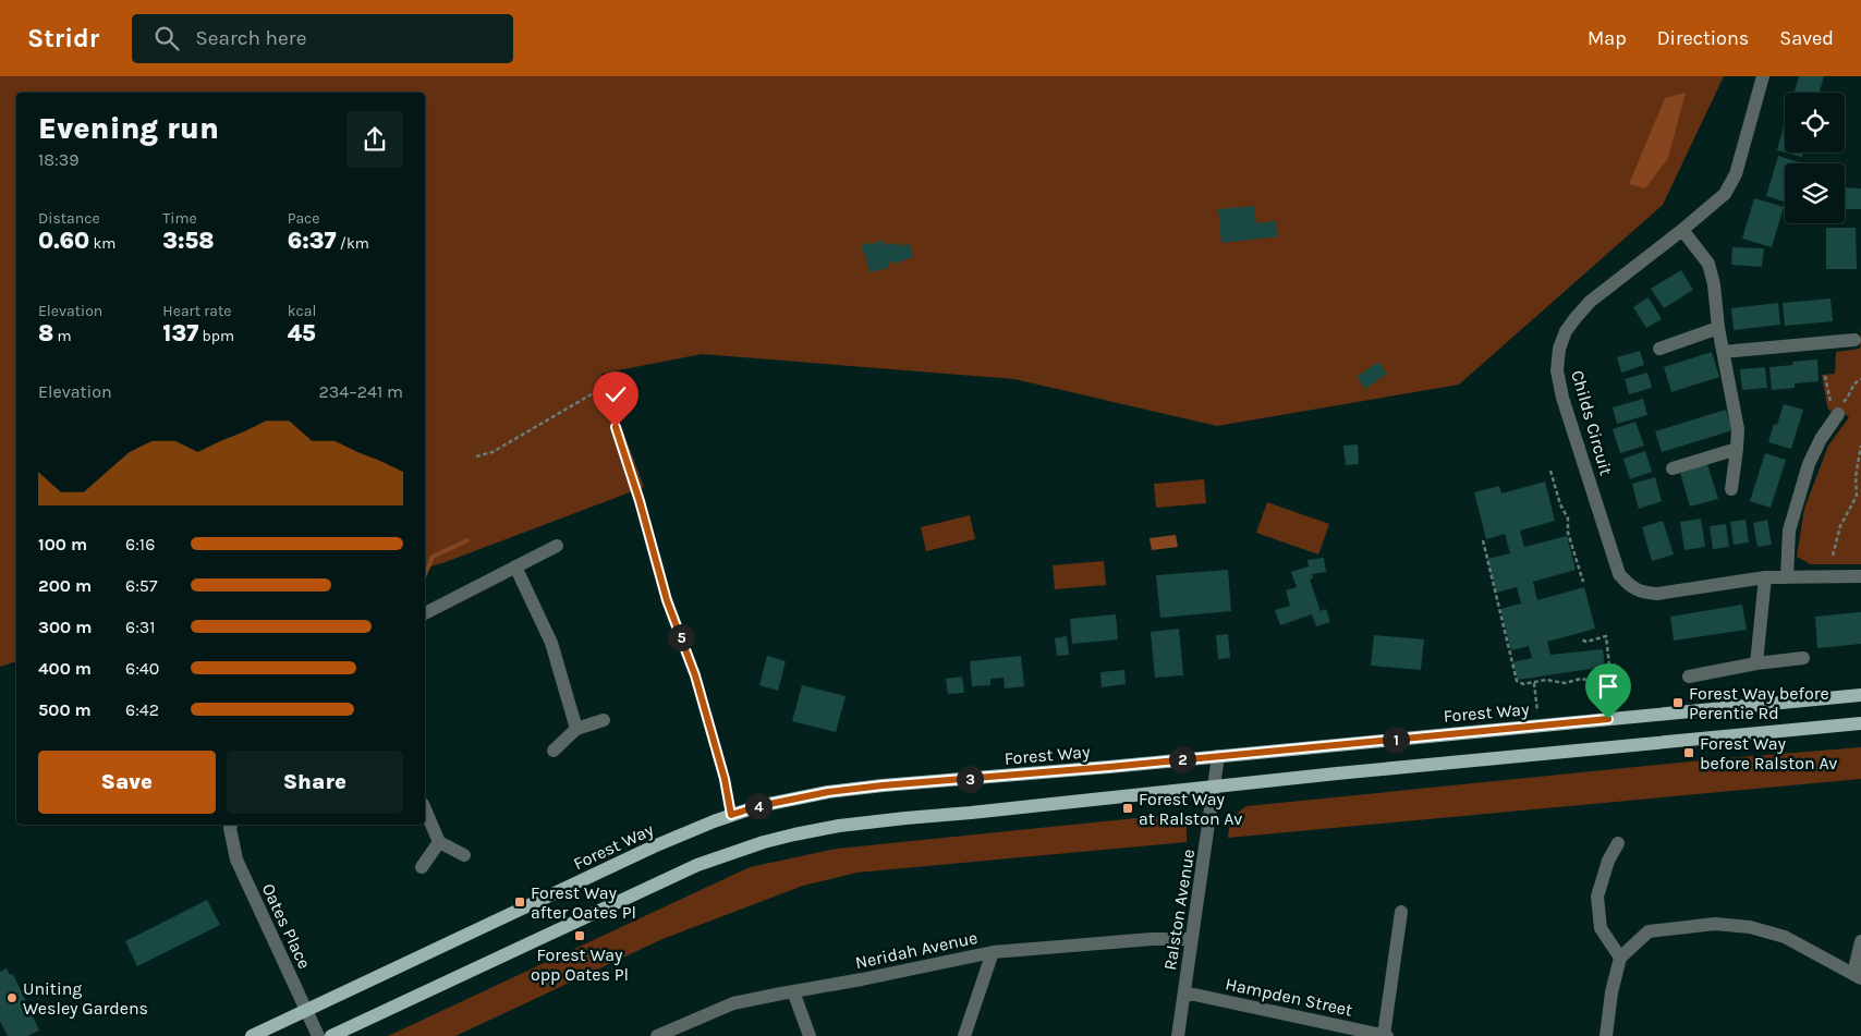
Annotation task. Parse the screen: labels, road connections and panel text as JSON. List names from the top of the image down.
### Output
{
  "streets": {
    "main road": ["Forest Way"],
    "street": [
      "Childs Circuit",
      "Ralston Avenue",
      "Oates Place",
      "Neridah Avenue",
      "Hampden Street"
    ]
  },
  "crossings": [
    ["Forest Way", "Ralston Avenue"],
    ["Forest Way", "Oates Place"],
    ["Ralston Avenue", "Neridah Avenue"],
    ["Ralston Avenue", "Hampden Street"]
  ],
  "places": {
    "transit": [
      "Forest Way before Perentie Rd",
      "Forest Way before Ralston Av",
      "Forest Way at Ralston Av",
      "Forest Way after Oates Pl",
      "Forest Way opp Oates Pl"
    ],
    "other": ["Uniting Wesley Gardens"]
  },
  "page": {
    "header": "Stridr",
    "search": "Search here",
    "nav": ["Map", "Directions", "Saved"],
    "heading": ["Evening run", "18:39"],
    "stats": [
      ["Distance", "0.60 km"],
      ["Time", "3:58"],
      ["Pace", "6:37 /km"],
      ["Elevation", "8 m"],
      ["Heart rate", "137 bpm"],
      ["kcal", "45"]
    ],
    "chart": ["Elevation", "234–241 m"],
    "list": [
      {
        "name": "100 m",
        "note": "6:16"
      },
      {
        "name": "200 m",
        "note": "6:57"
      },
      {
        "name": "300 m",
        "note": "6:31"
      },
      {
        "name": "400 m",
        "note": "6:40"
      },
      {
        "name": "500 m",
        "note": "6:42"
      }
    ],
    "pins": [
      "5",
      "1",
      "2",
      "3",
      "4"
    ],
    "buttons": ["Save", "Share"]
  }
}
